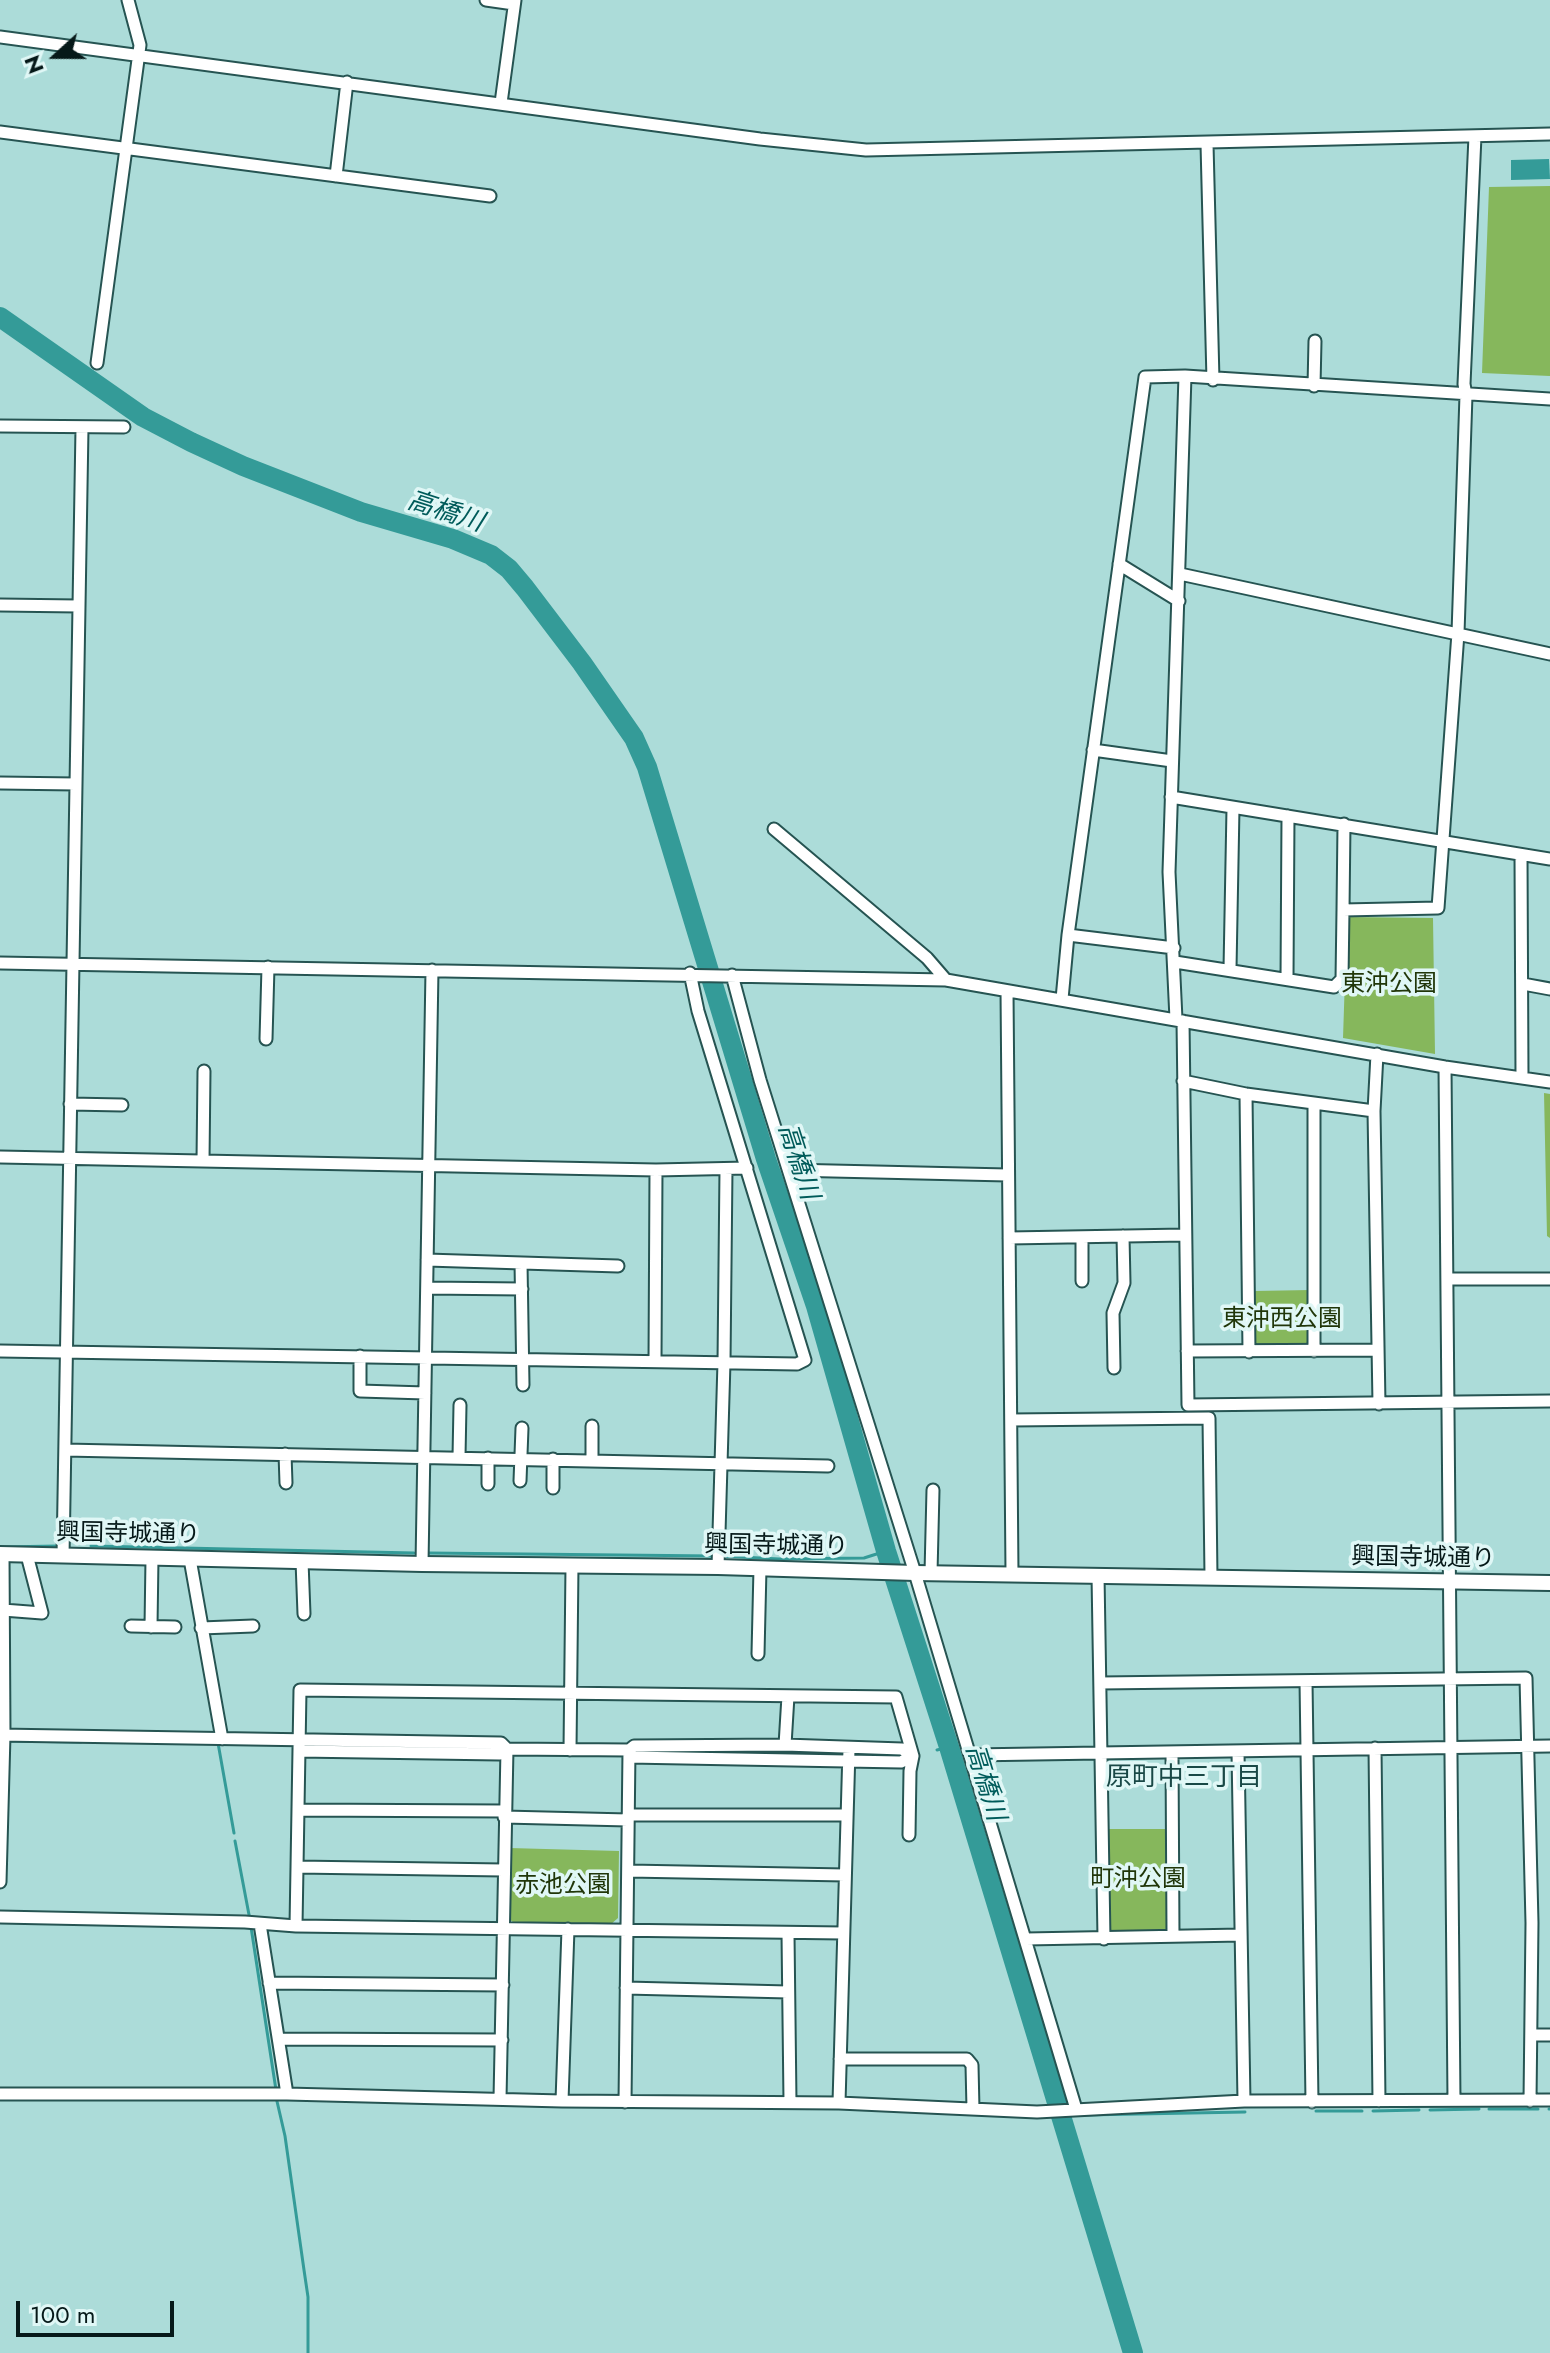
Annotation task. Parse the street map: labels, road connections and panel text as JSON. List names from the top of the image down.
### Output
{
  "streets": {
    "main road": ["興国寺城通り"]
  },
  "districts": ["原町中三丁目"],
  "water": ["高橋川"],
  "parks": [
    "東沖公園",
    "東沖西公園",
    "町沖公園",
    "赤池公園"
  ],
  "scale_bar": "100 m",
  "north": "left"
}
